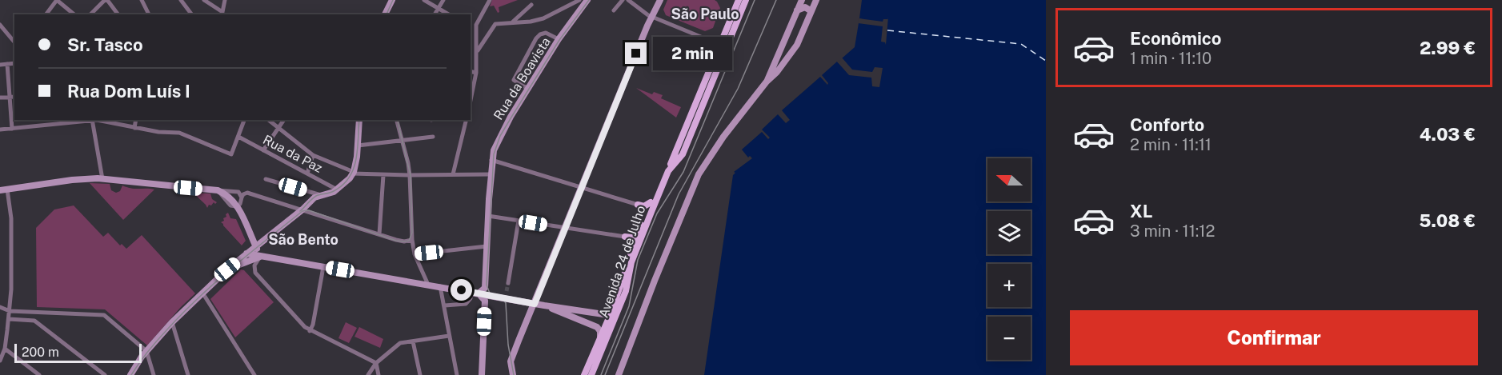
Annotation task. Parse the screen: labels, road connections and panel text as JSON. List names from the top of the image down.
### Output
{
  "streets": {
    "main road": ["Avenida 24 de Julho"],
    "street": ["Rua da Boavista", "Rua da Paz"]
  },
  "districts": ["São Paulo", "São Bento"],
  "scale_bar": "200 m",
  "north": "left",
  "page": {
    "list": [
      {
        "name": "Econômico",
        "note": "1 min · 11:10",
        "value": "2.99 €"
      },
      {
        "name": "Conforto",
        "note": "2 min · 11:11",
        "value": "4.03 €"
      },
      {
        "name": "XL",
        "note": "3 min · 11:12",
        "value": "5.08 €"
      }
    ],
    "banner": ["Sr. Tasco", "Rua Dom Luís I"],
    "bubble": "2 min",
    "map_buttons": ["+", "−"],
    "buttons": "Confirmar",
    "scale": "200 m"
  }
}
